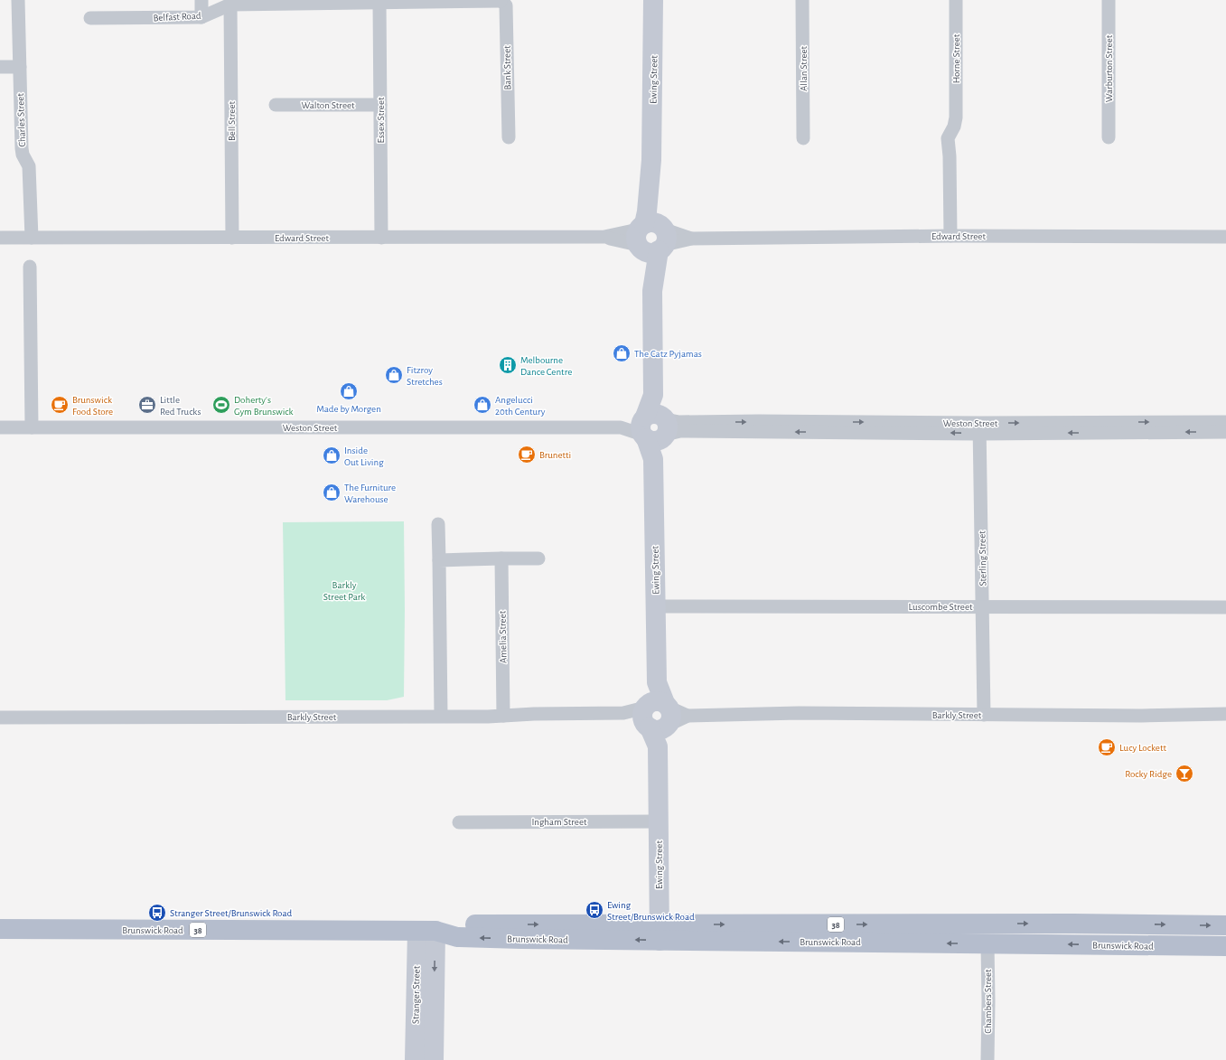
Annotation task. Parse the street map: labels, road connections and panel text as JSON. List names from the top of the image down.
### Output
{
  "streets": {
    "main road": ["38", "Brunswick Road"],
    "street": [
      "Belfast Road",
      "Horne Street",
      "Bank Street",
      "Allan Street",
      "Warburton Street",
      "Ewing Street",
      "Walton Street",
      "Charles Street",
      "Essex Street",
      "Bell Street",
      "Edward Street",
      "Weston Street",
      "Sterling Street",
      "Luscombe Street",
      "Amelia Street",
      "Barkly Street",
      "Ingham Street",
      "Stranger Street",
      "Chambers Street"
    ]
  },
  "crossings": [
    ["Belfast Road", "Bank Street"],
    ["Belfast Road", "Essex Street"],
    ["Belfast Road", "Bell Street"],
    ["Horne Street", "Edward Street"],
    ["Ewing Street", "Edward Street"],
    ["Ewing Street", "Weston Street"],
    ["Ewing Street", "Luscombe Street"],
    ["Ewing Street", "Barkly Street"],
    ["Ewing Street", "Ingham Street"],
    ["Ewing Street", "Brunswick Road"],
    ["Walton Street", "Essex Street"],
    ["Charles Street", "Edward Street"],
    ["Essex Street", "Edward Street"],
    ["Bell Street", "Edward Street"],
    ["Weston Street", "Sterling Street"],
    ["Sterling Street", "Luscombe Street"],
    ["Sterling Street", "Barkly Street"],
    ["Amelia Street", "Barkly Street"],
    ["Brunswick Road", "Stranger Street"],
    ["Brunswick Road", "Chambers Street"]
  ],
  "parks": ["Barkly Street Park"],
  "places": {
    "shop": [
      "The Catz Pyjamas",
      "Fitzroy Stretches",
      "Made by Morgen",
      "Angelucci 20th Century",
      "Inside Out Living",
      "The Furniture Warehouse"
    ],
    "building": ["Melbourne Dance Centre"],
    "cafe": ["Brunswick Food Store", "Brunetti", "Lucy Lockett"],
    "office": ["Little Red Trucks"],
    "sports": ["Doherty's Gym Brunswick"],
    "bar": ["Rocky Ridge"],
    "bus stop": ["Ewing Street/Brunswick Road", "Stranger Street/Brunswick Road"]
  }
}
